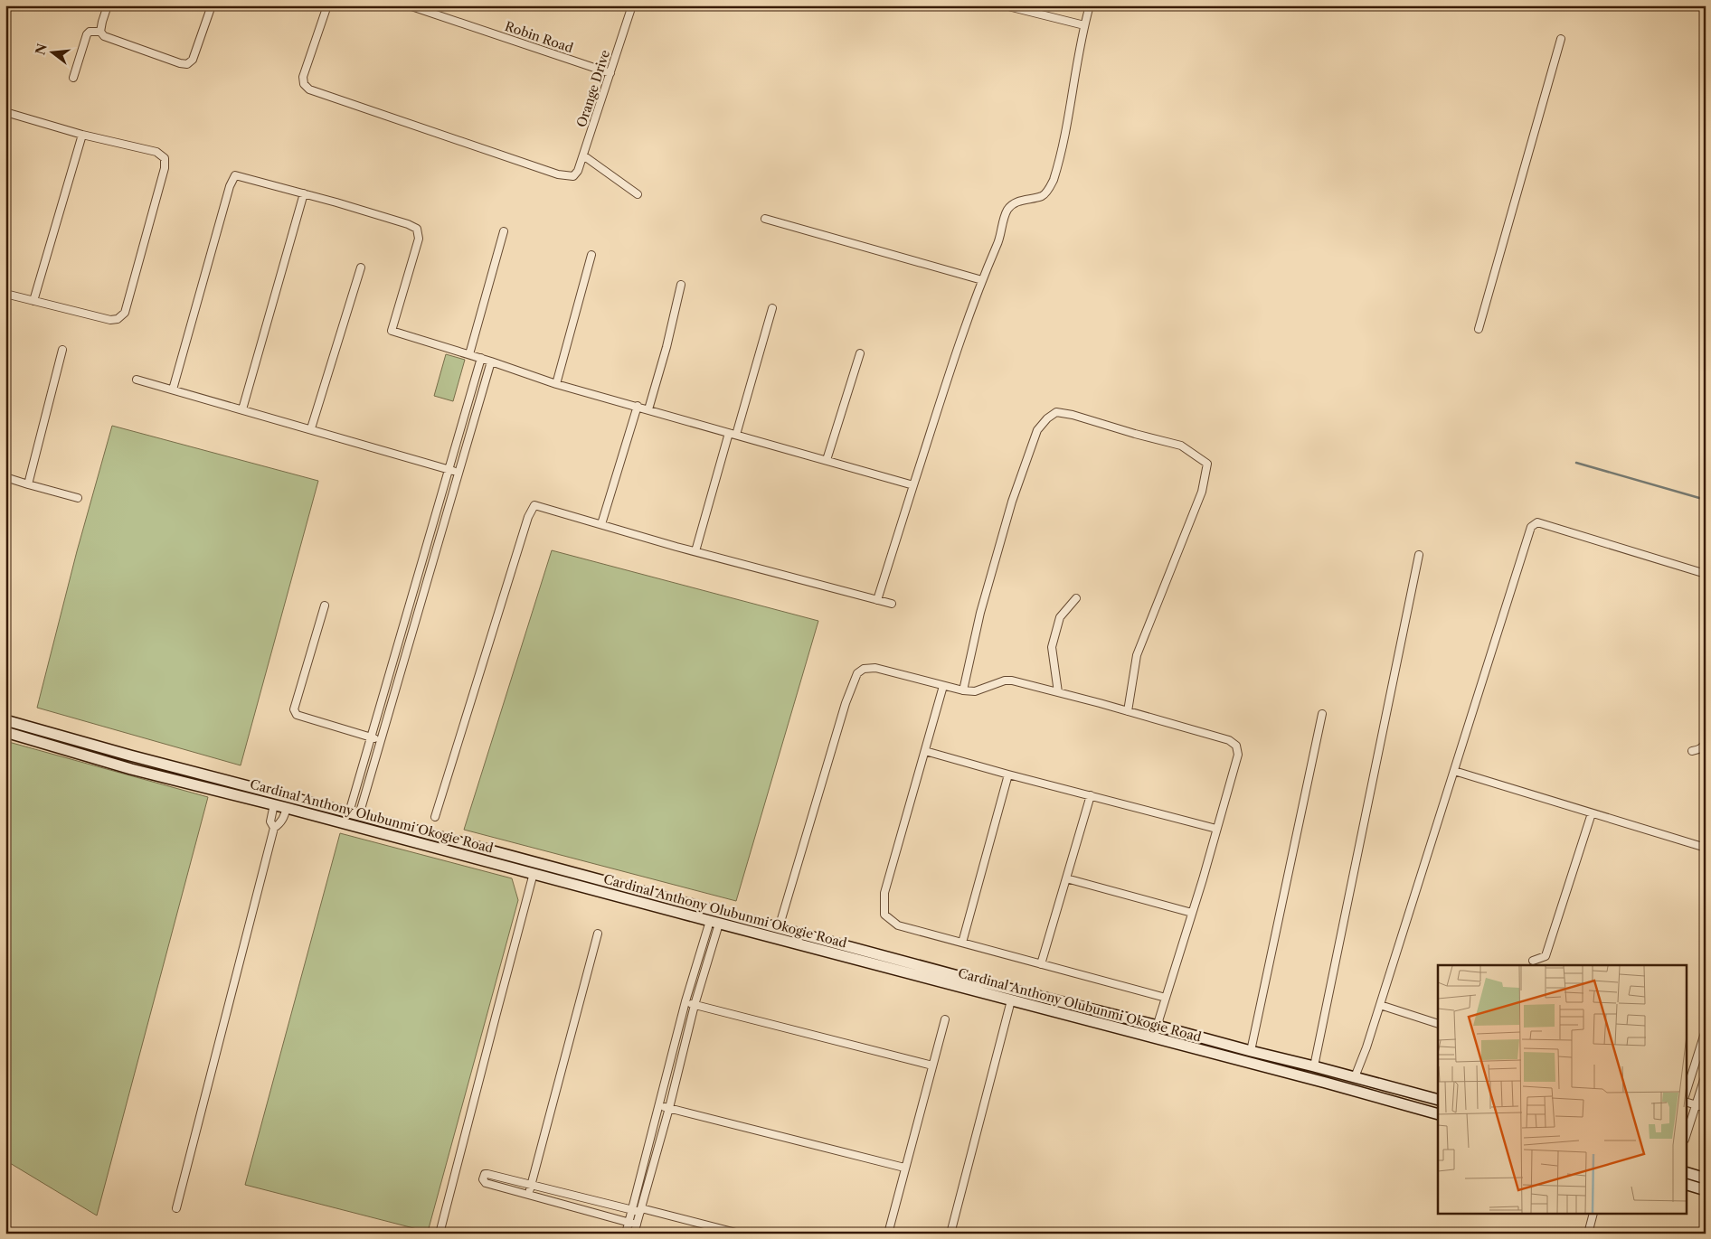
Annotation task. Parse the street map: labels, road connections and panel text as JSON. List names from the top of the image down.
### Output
{
  "streets": {
    "street": ["Robin Road", "Orange Drive", "Cardinal Anthony Olubunmi Okogie Road"]
  },
  "crossings": [
    ["Robin Road", "Orange Drive"]
  ],
  "north": "left"
}
